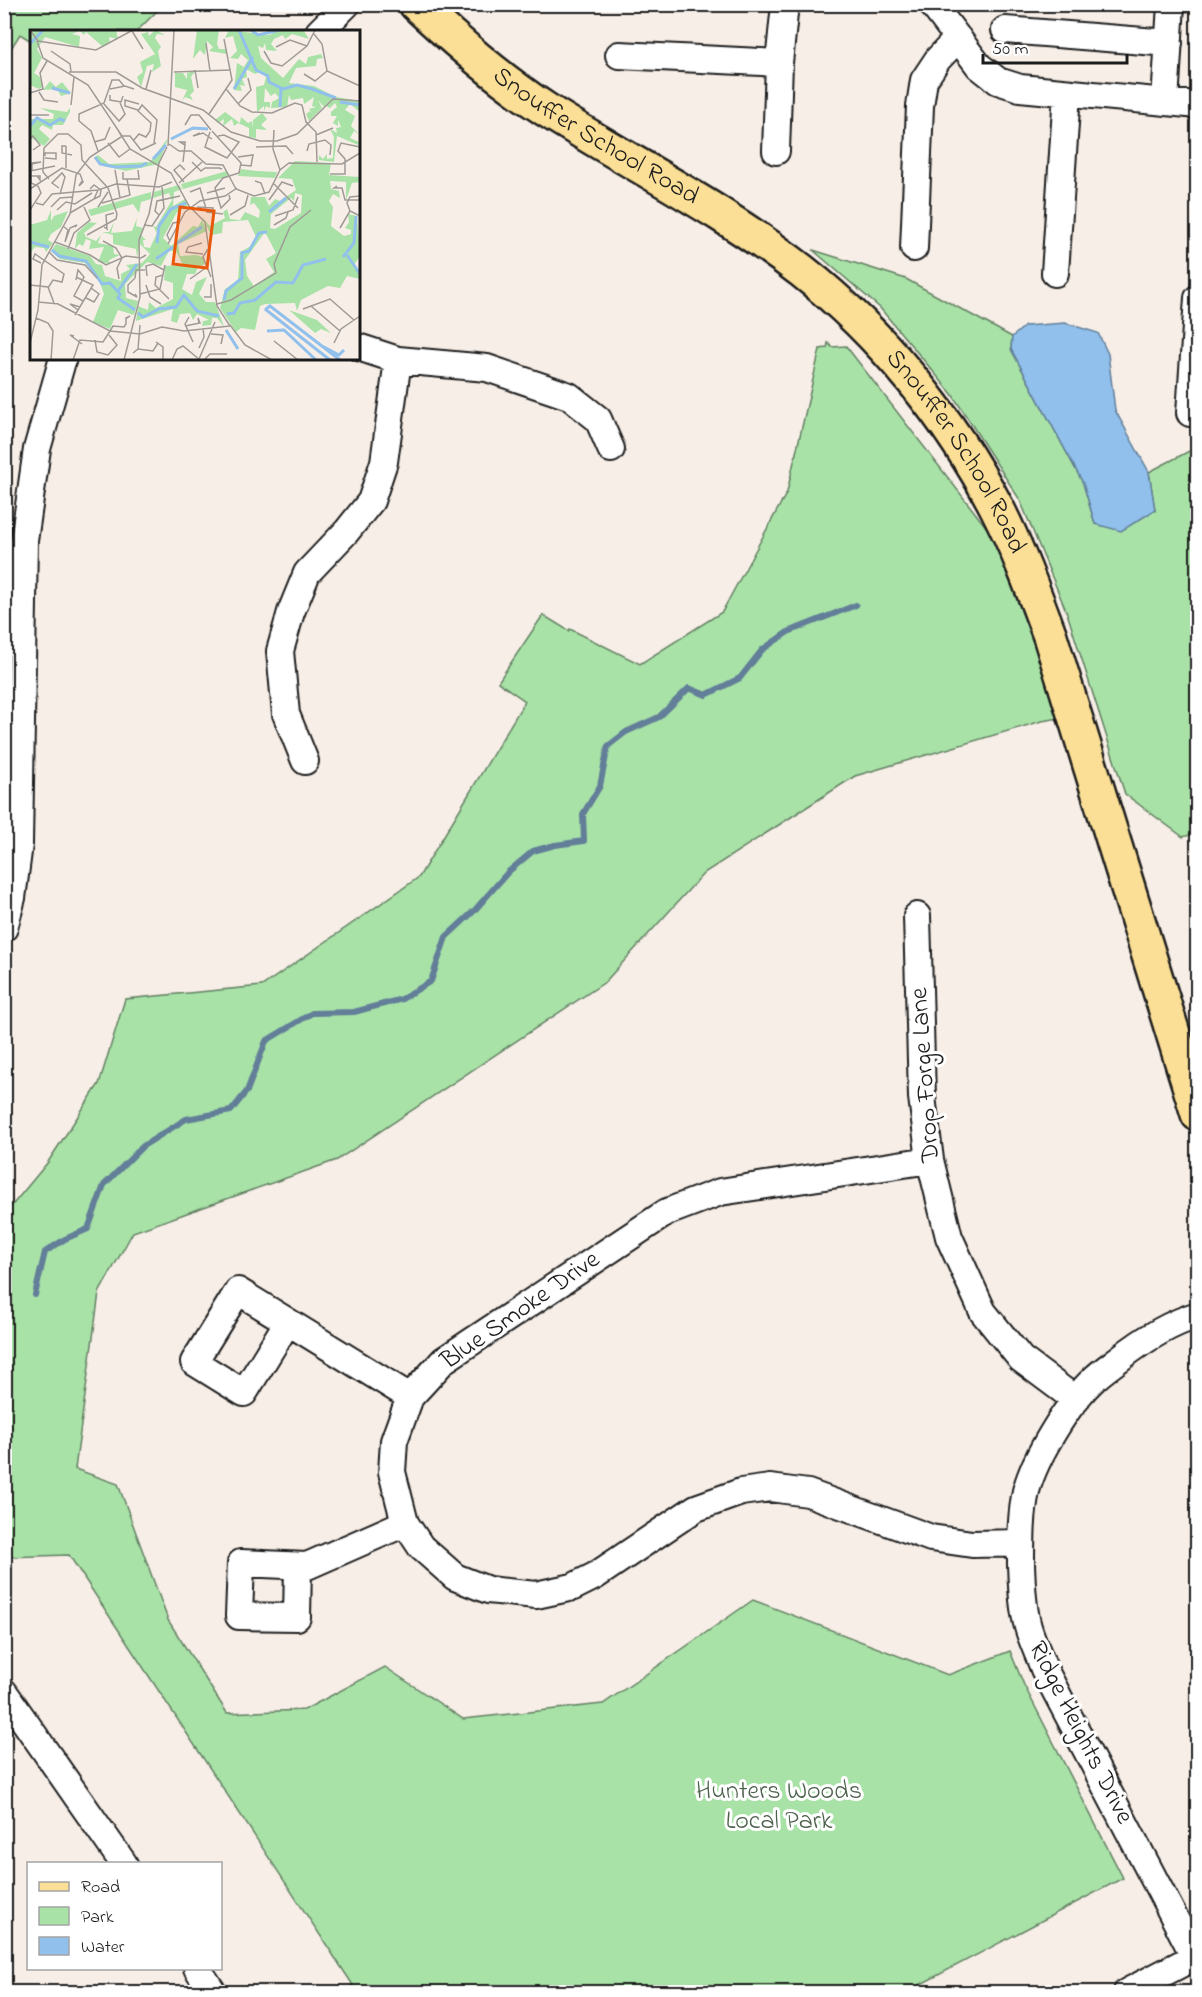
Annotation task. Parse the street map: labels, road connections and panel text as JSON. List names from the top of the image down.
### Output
{
  "streets": {
    "main road": ["Snouffer School Road"],
    "street": ["Drop Forge Lane", "Blue Smoke Drive", "Ridge Heights Drive"]
  },
  "crossings": [
    ["Drop Forge Lane", "Blue Smoke Drive"],
    ["Drop Forge Lane", "Ridge Heights Drive"],
    ["Blue Smoke Drive", "Ridge Heights Drive"]
  ],
  "parks": ["Hunters Woods Local Park"],
  "legend": ["Road", "Park", "Water"],
  "scale_bar": "50 m"
}
